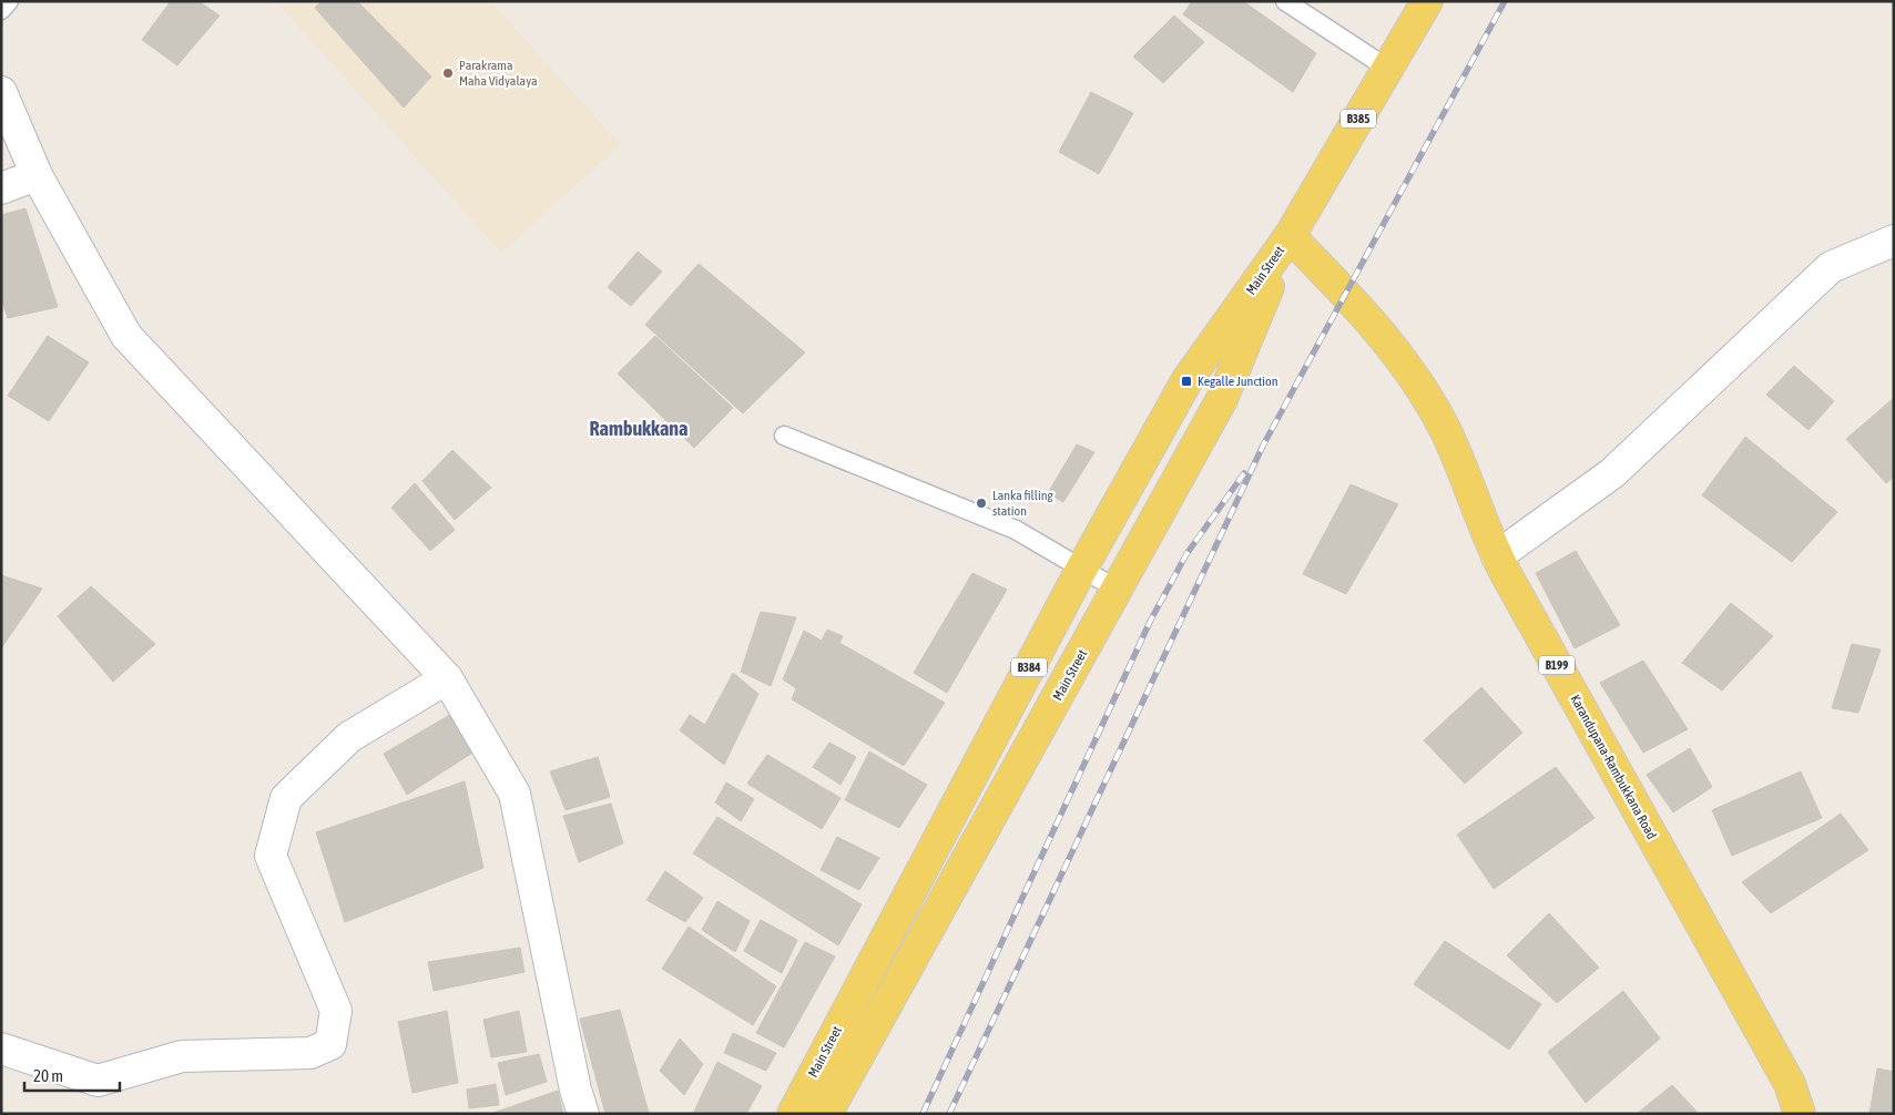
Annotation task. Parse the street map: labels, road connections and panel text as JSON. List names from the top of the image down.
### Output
{
  "streets": {
    "main road": [
      "B385",
      "Main Street",
      "B199",
      "B384",
      "Karandupana-Rambukkana Road"
    ]
  },
  "crossings": [
    ["B385", "Main Street"],
    ["B385", "Karandupana-Rambukkana Road"],
    ["Main Street", "Karandupana-Rambukkana Road"]
  ],
  "districts": ["Rambukkana"],
  "places": {
    "other": ["Parakrama Maha Vidyalaya", "Lanka filling station"],
    "transit": ["Kegalle Junction"]
  },
  "scale_bar": "20 m"
}
